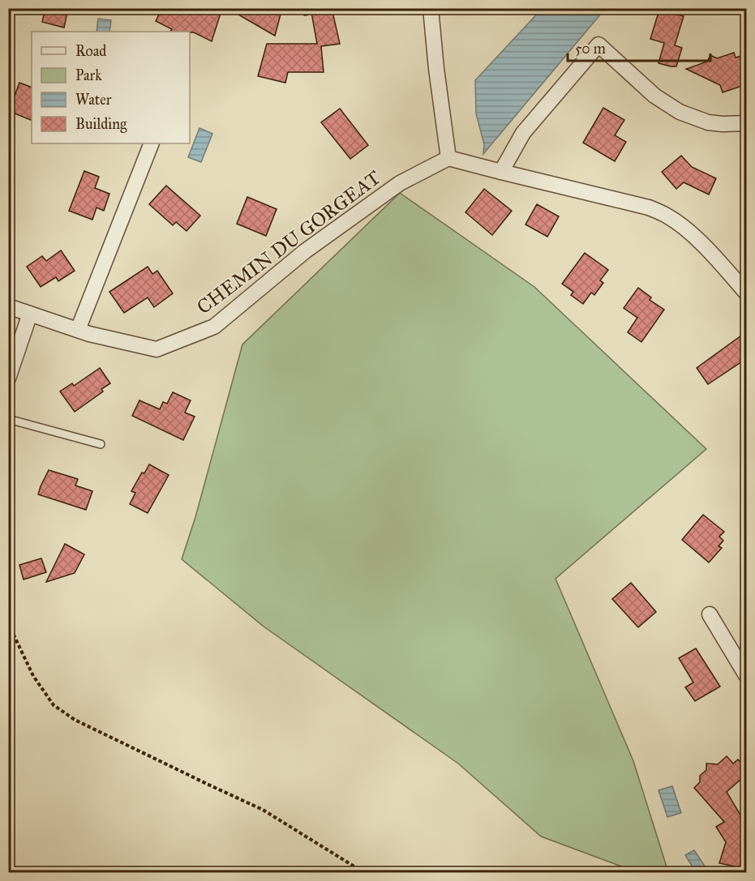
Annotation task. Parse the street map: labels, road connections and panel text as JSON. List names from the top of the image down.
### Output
{
  "streets": {
    "street": ["CHEMIN DU GORGEAT"]
  },
  "legend": [
    "Road",
    "Park",
    "Water",
    "Building"
  ],
  "scale_bar": "50 m"
}
